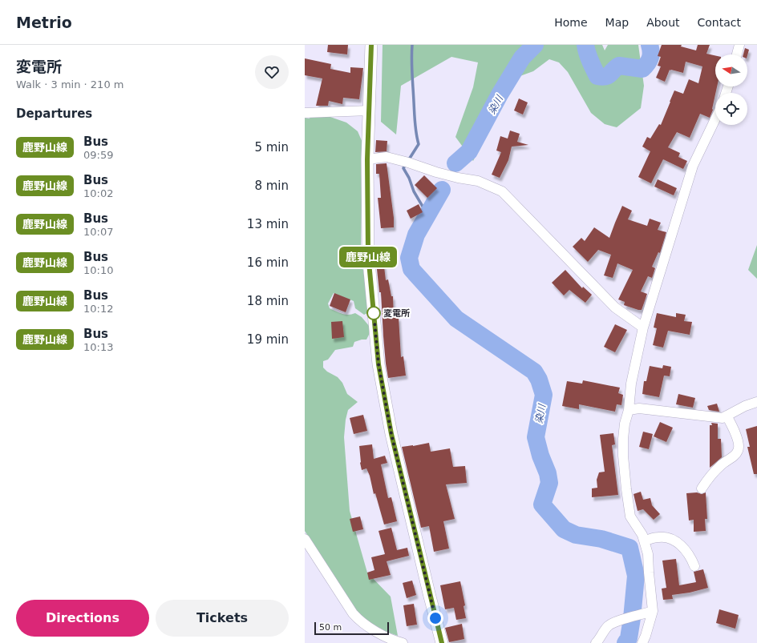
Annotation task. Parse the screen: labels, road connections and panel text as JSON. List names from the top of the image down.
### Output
{
  "water": ["染川"],
  "places": ["変電所"],
  "lines": ["bus line 鹿野山線"],
  "scale_bar": "50 m",
  "north": "left",
  "page": {
    "header": "Metrio",
    "nav": [
      "Home",
      "Map",
      "About",
      "Contact"
    ],
    "heading": [
      ["変電所", "Walk · 3 min · 210 m"],
      "Departures"
    ],
    "on_map": "鹿野山線",
    "list": [
      {
        "mark": "鹿野山線",
        "name": "Bus",
        "note": "09:59",
        "value": "5 min"
      },
      {
        "mark": "鹿野山線",
        "name": "Bus",
        "note": "10:02",
        "value": "8 min"
      },
      {
        "mark": "鹿野山線",
        "name": "Bus",
        "note": "10:07",
        "value": "13 min"
      },
      {
        "mark": "鹿野山線",
        "name": "Bus",
        "note": "10:10",
        "value": "16 min"
      },
      {
        "mark": "鹿野山線",
        "name": "Bus",
        "note": "10:12",
        "value": "18 min"
      },
      {
        "mark": "鹿野山線",
        "name": "Bus",
        "note": "10:13",
        "value": "19 min"
      }
    ],
    "buttons": ["Directions", "Tickets"],
    "scale": "50 m"
  }
}
